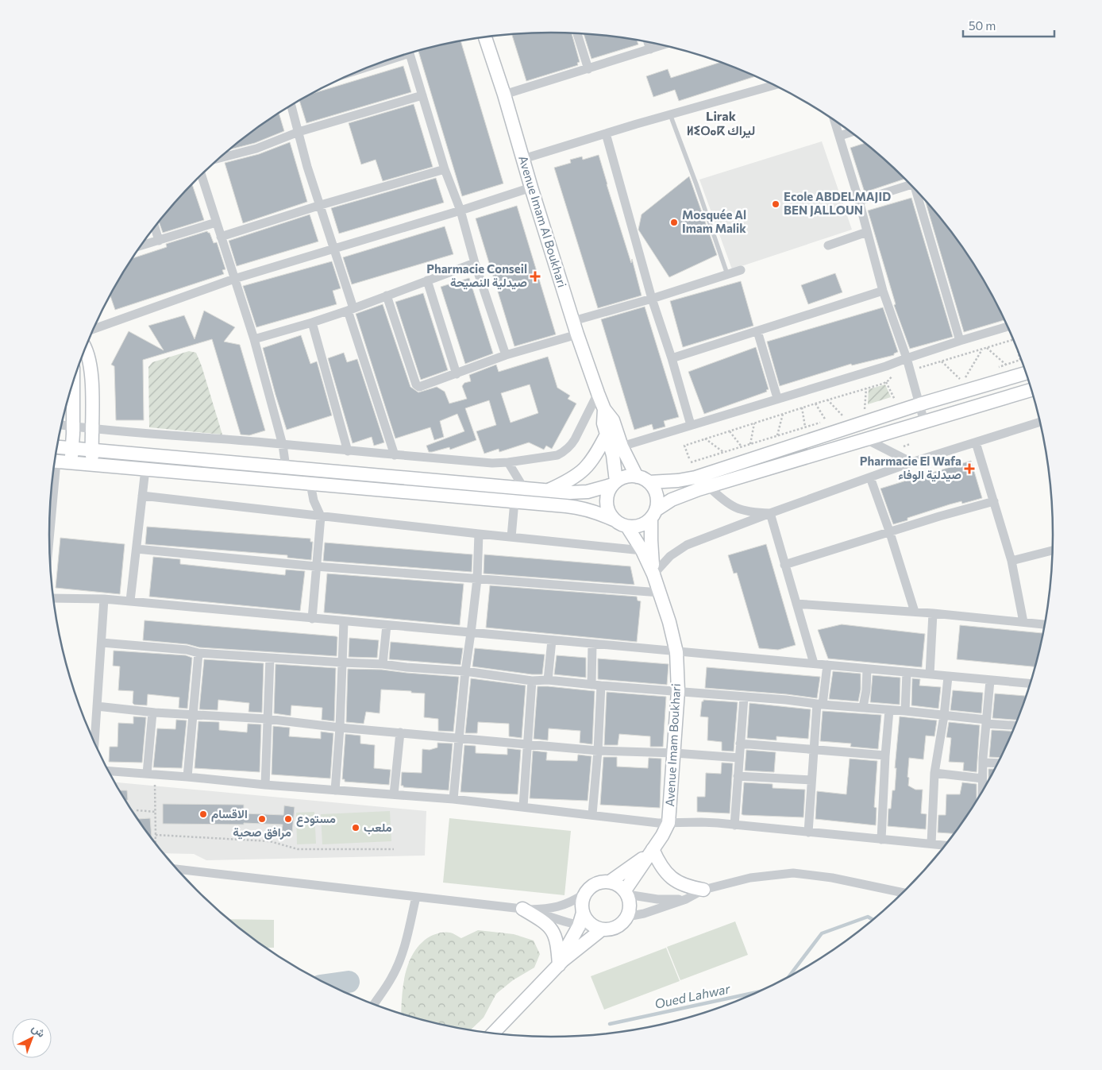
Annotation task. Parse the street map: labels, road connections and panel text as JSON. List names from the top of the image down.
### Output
{
  "streets": {
    "main road": ["Avenue Imam Al Boukhari", "Avenue Imam Boukhari"]
  },
  "crossings": [
    ["Avenue Imam Al Boukhari", "Avenue Imam Boukhari"]
  ],
  "districts": ["Lirak ⵍⵉⵔⴰⴽ ليراك"],
  "water": ["Oued Lahwar"],
  "places": {
    "other": [
      "Ecole ABDELMAJID BEN JALLOUN",
      "Mosquée Al Imam Malik",
      "الاقسام",
      "مرافق صحية",
      "مستودع",
      "ملعب"
    ],
    "health": ["Pharmacie Conseil صيدلية النصيحة", "Pharmacie El Wafa صيدلية الوفاء"]
  },
  "scale_bar": "50 m",
  "north": "top right"
}
